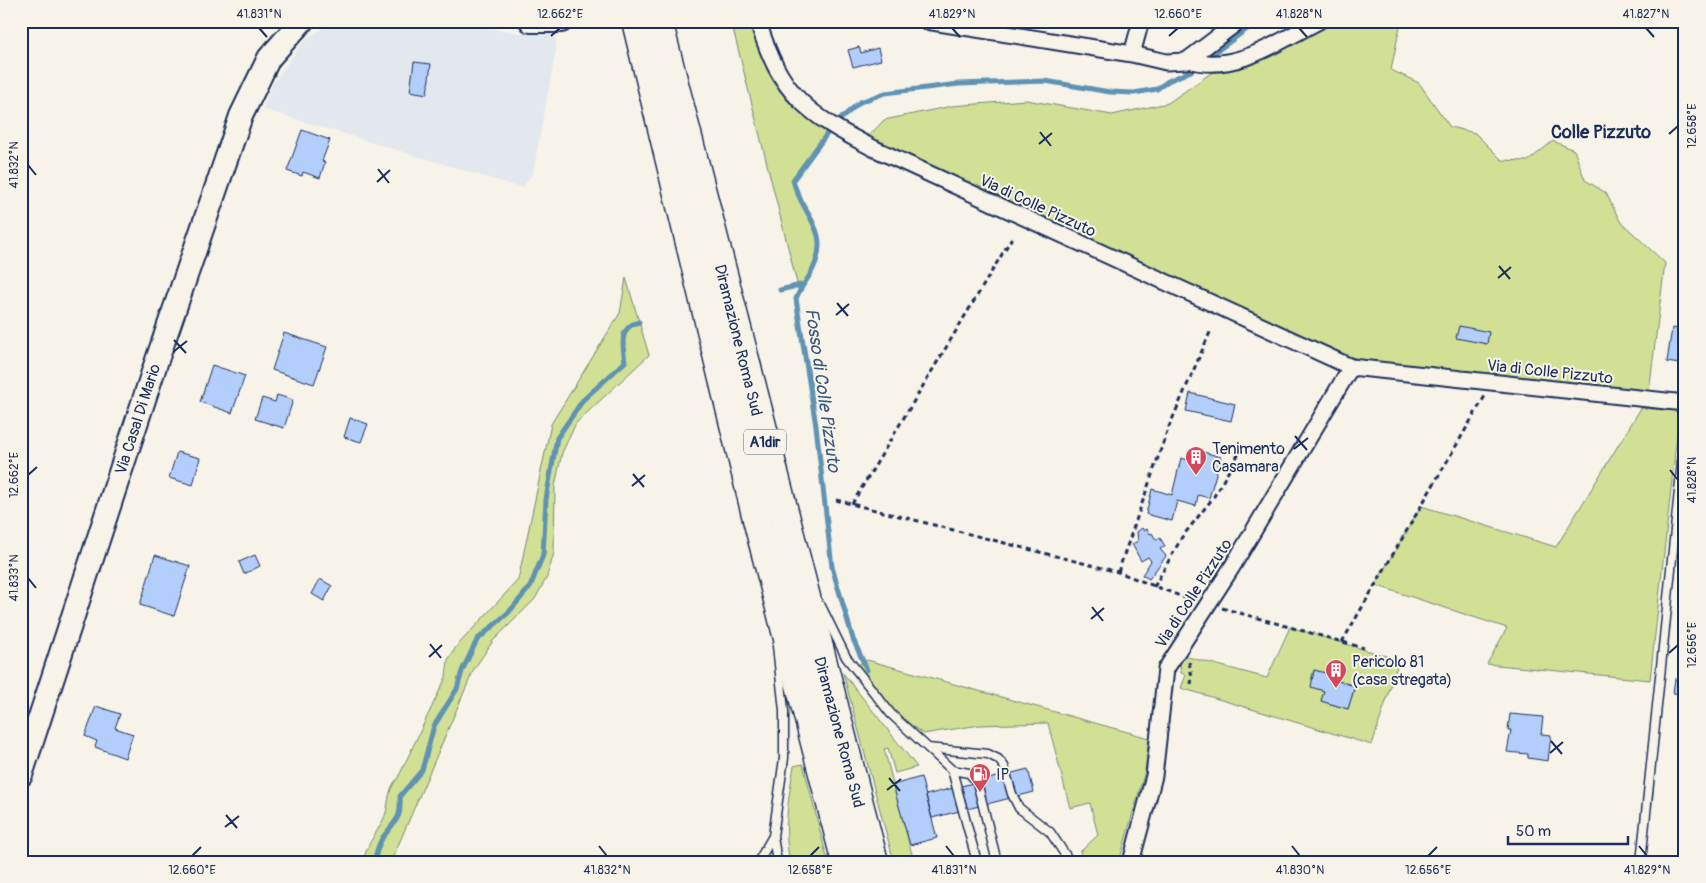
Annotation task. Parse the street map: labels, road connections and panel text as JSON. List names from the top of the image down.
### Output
{
  "streets": {
    "highway": ["Diramazione Roma Sud", "A1dir"],
    "street": ["Via di Colle Pizzuto", "Via Casal Di Mario"]
  },
  "districts": ["Colle Pizzuto"],
  "water": ["Fosso di Colle Pizzuto"],
  "places": {
    "building": ["Tenimento Casamara", "Pericolo 81 (casa stregata)"],
    "fuel station": ["IP"]
  },
  "scale_bar": "50 m",
  "coordinates": [
    "41.831°N",
    "12.662°E",
    "41.829°N",
    "12.660°E",
    "41.828°N",
    "41.827°N",
    "12.658°E",
    "41.832°N",
    "41.833°N",
    "12.656°E",
    "41.830°N"
  ]
}
